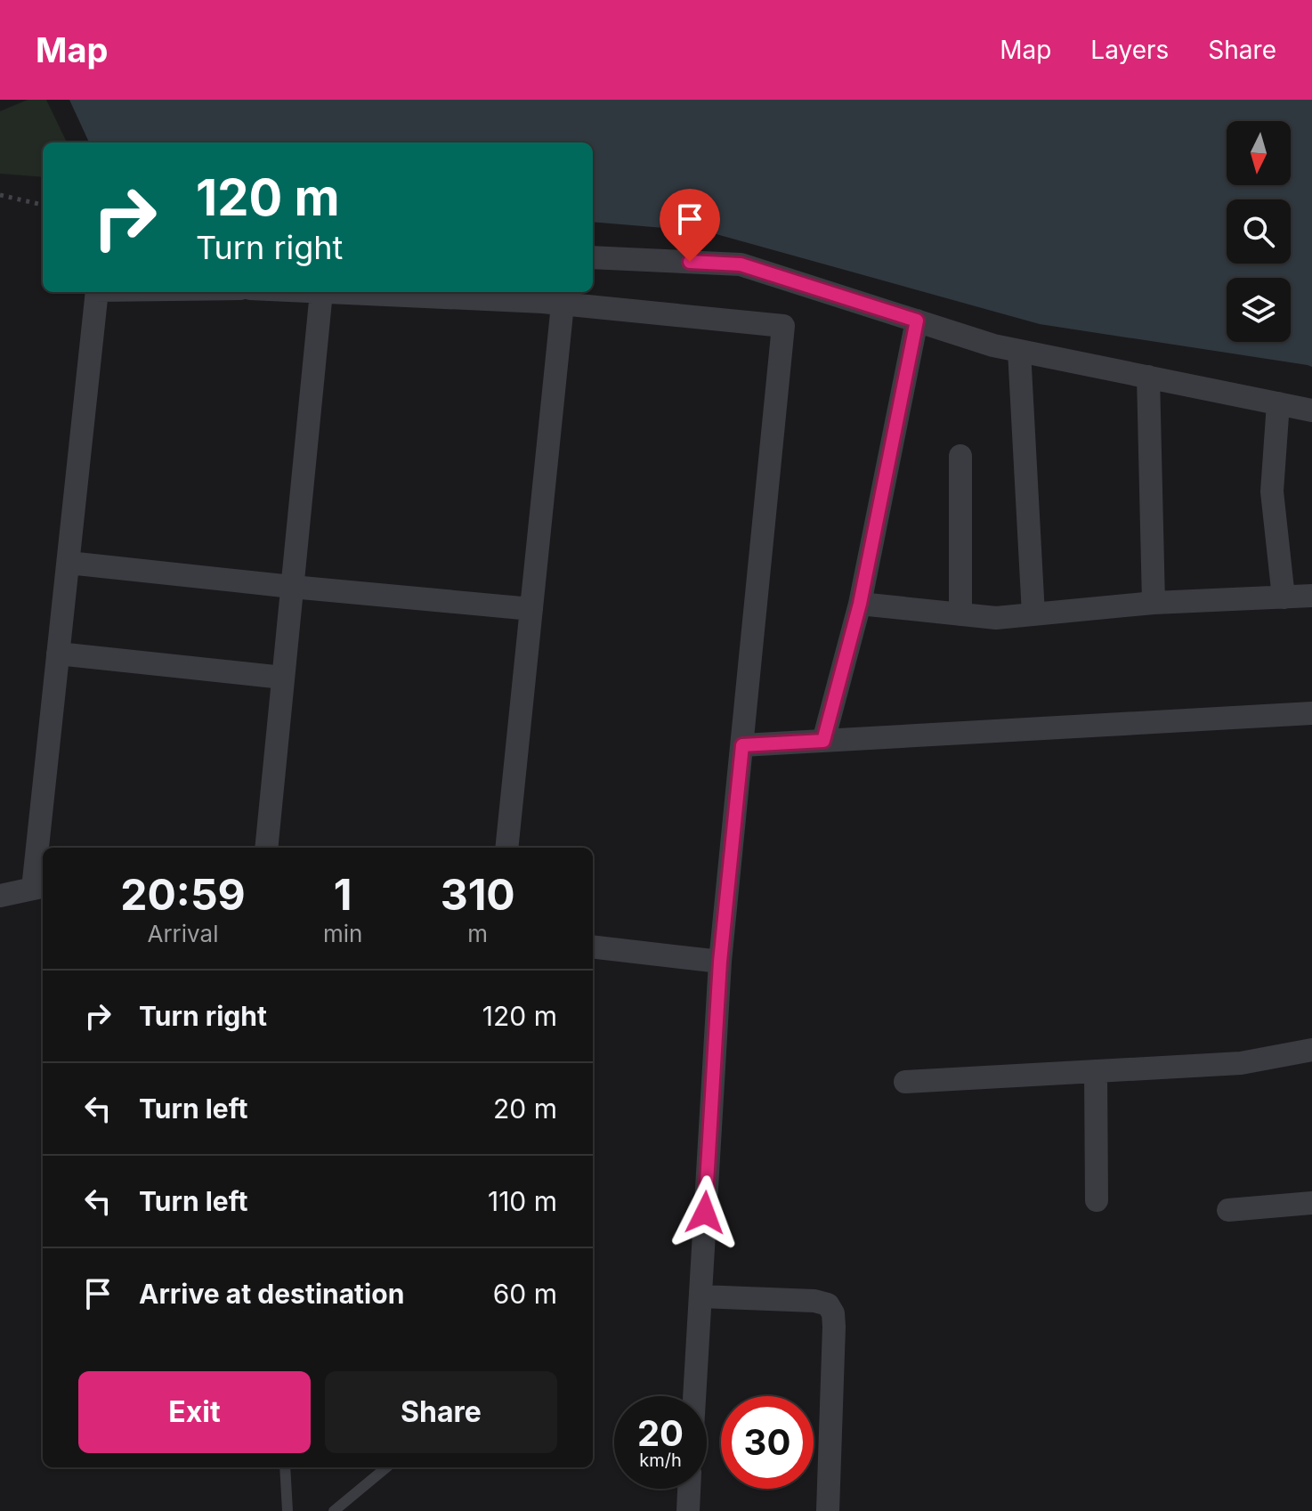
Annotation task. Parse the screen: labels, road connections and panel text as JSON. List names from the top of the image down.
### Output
{
  "north": "bottom",
  "page": {
    "header": "Map",
    "nav": ["Map", "Layers", "Share"],
    "turn": ["120 m", "Turn right"],
    "eta": [
      "20:59",
      "Arrival",
      "1",
      "min",
      "310",
      "m"
    ],
    "list": [
      {
        "name": "Turn right",
        "value": "120 m"
      },
      {
        "name": "Turn left",
        "value": "20 m"
      },
      {
        "name": "Turn left",
        "value": "110 m"
      },
      {
        "name": "Arrive at destination",
        "value": "60 m"
      }
    ],
    "buttons": ["Exit", "Share"],
    "speed": "20 km/h",
    "limit": "30"
  }
}
